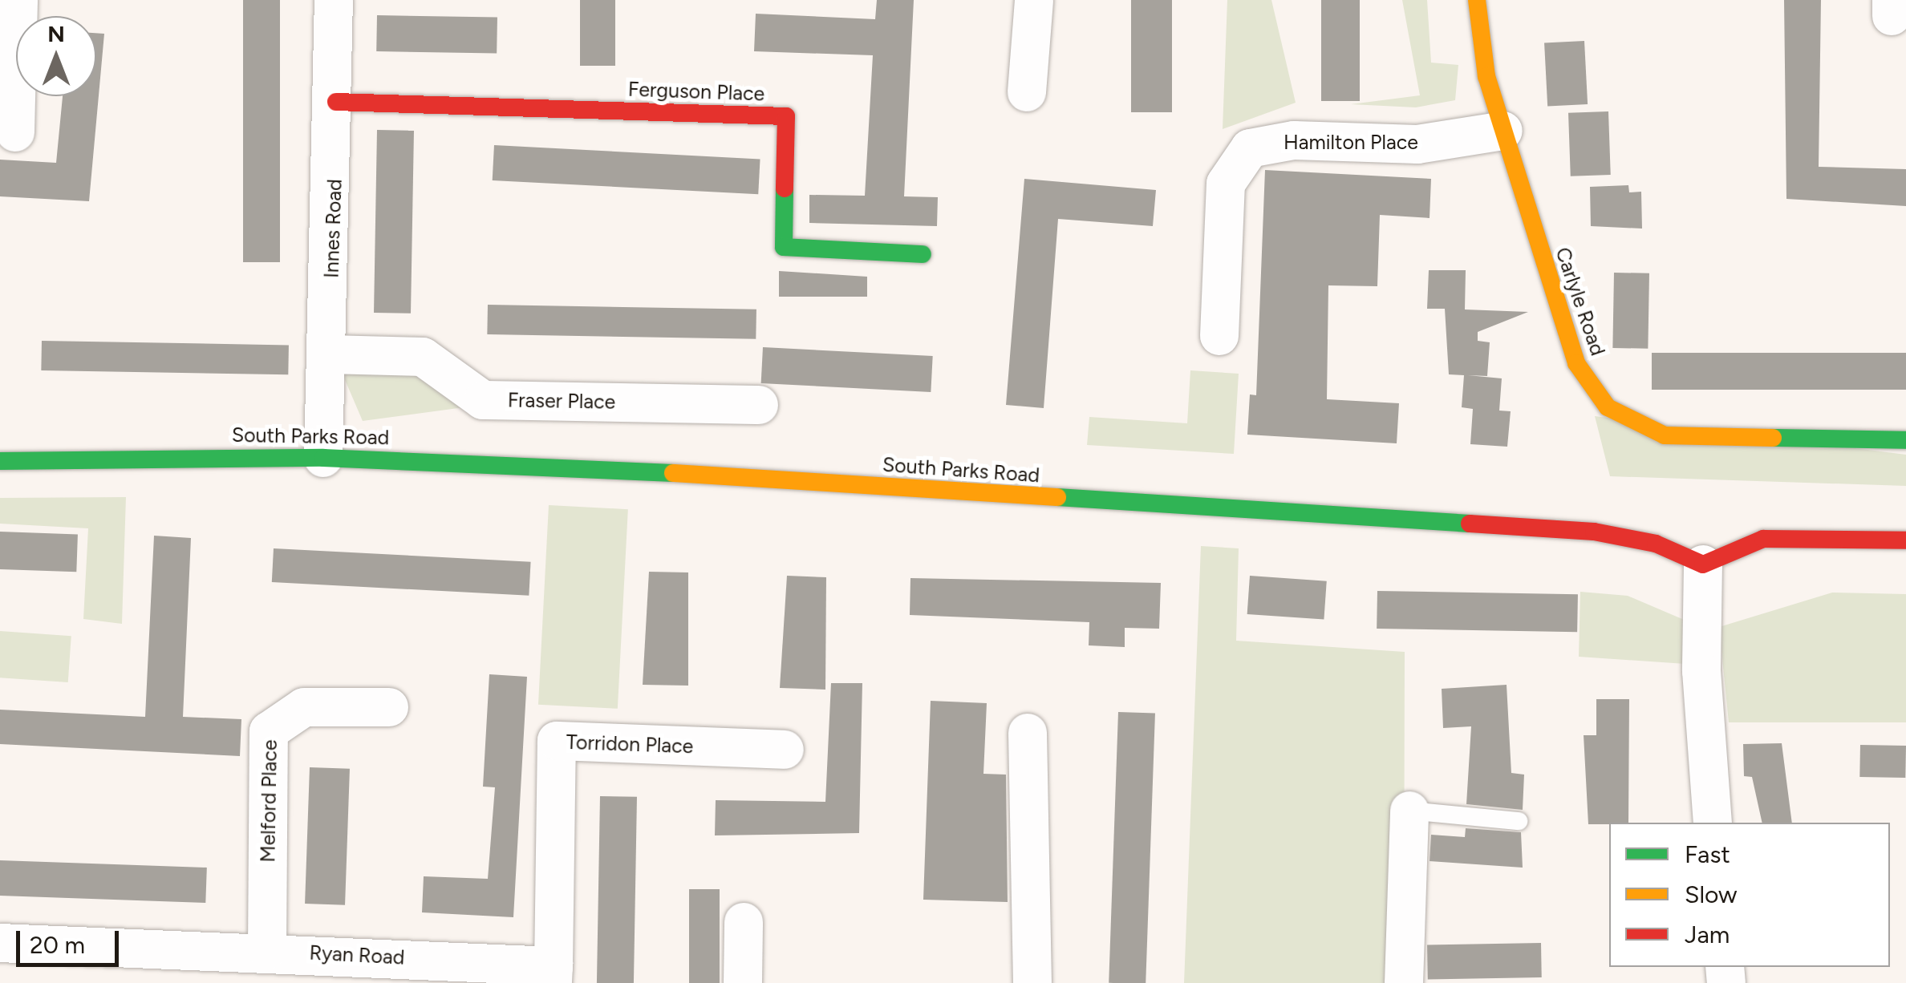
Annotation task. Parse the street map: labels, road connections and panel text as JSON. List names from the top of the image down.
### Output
{
  "streets": {
    "street": [
      "Ferguson Place",
      "Hamilton Place",
      "Innes Road",
      "Carlyle Road",
      "Fraser Place",
      "South Parks Road",
      "Torridon Place",
      "Melford Place",
      "Ryan Road"
    ]
  },
  "crossings": [
    ["Ferguson Place", "Innes Road"],
    ["Hamilton Place", "Carlyle Road"],
    ["Innes Road", "Fraser Place"],
    ["Innes Road", "South Parks Road"],
    ["Torridon Place", "Ryan Road"],
    ["Melford Place", "Ryan Road"]
  ],
  "legend": ["Fast", "Slow", "Jam"],
  "scale_bar": "20 m",
  "north": "top"
}
